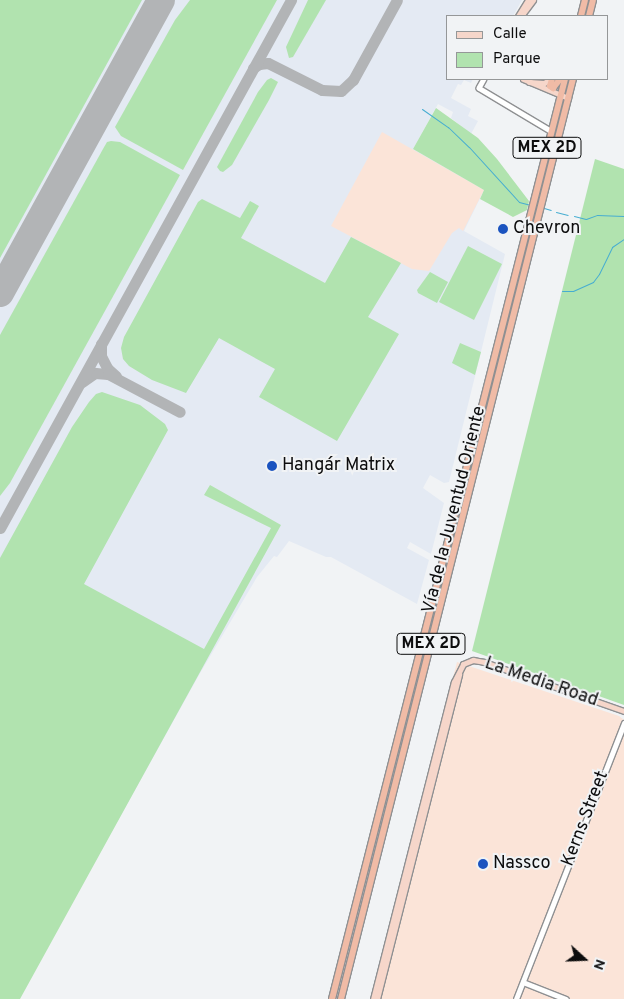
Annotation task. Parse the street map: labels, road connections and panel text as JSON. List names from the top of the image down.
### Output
{
  "streets": {
    "highway": ["MEX 2D", "Vía de la Juventud Oriente"],
    "main road": ["La Media Road"],
    "street": ["Kerns Street"]
  },
  "crossings": [
    ["MEX 2D", "Vía de la Juventud Oriente"]
  ],
  "places": ["Chevron", "Hangár Matrix", "Nassco"],
  "legend": ["Calle", "Parque"],
  "north": "right"
}
